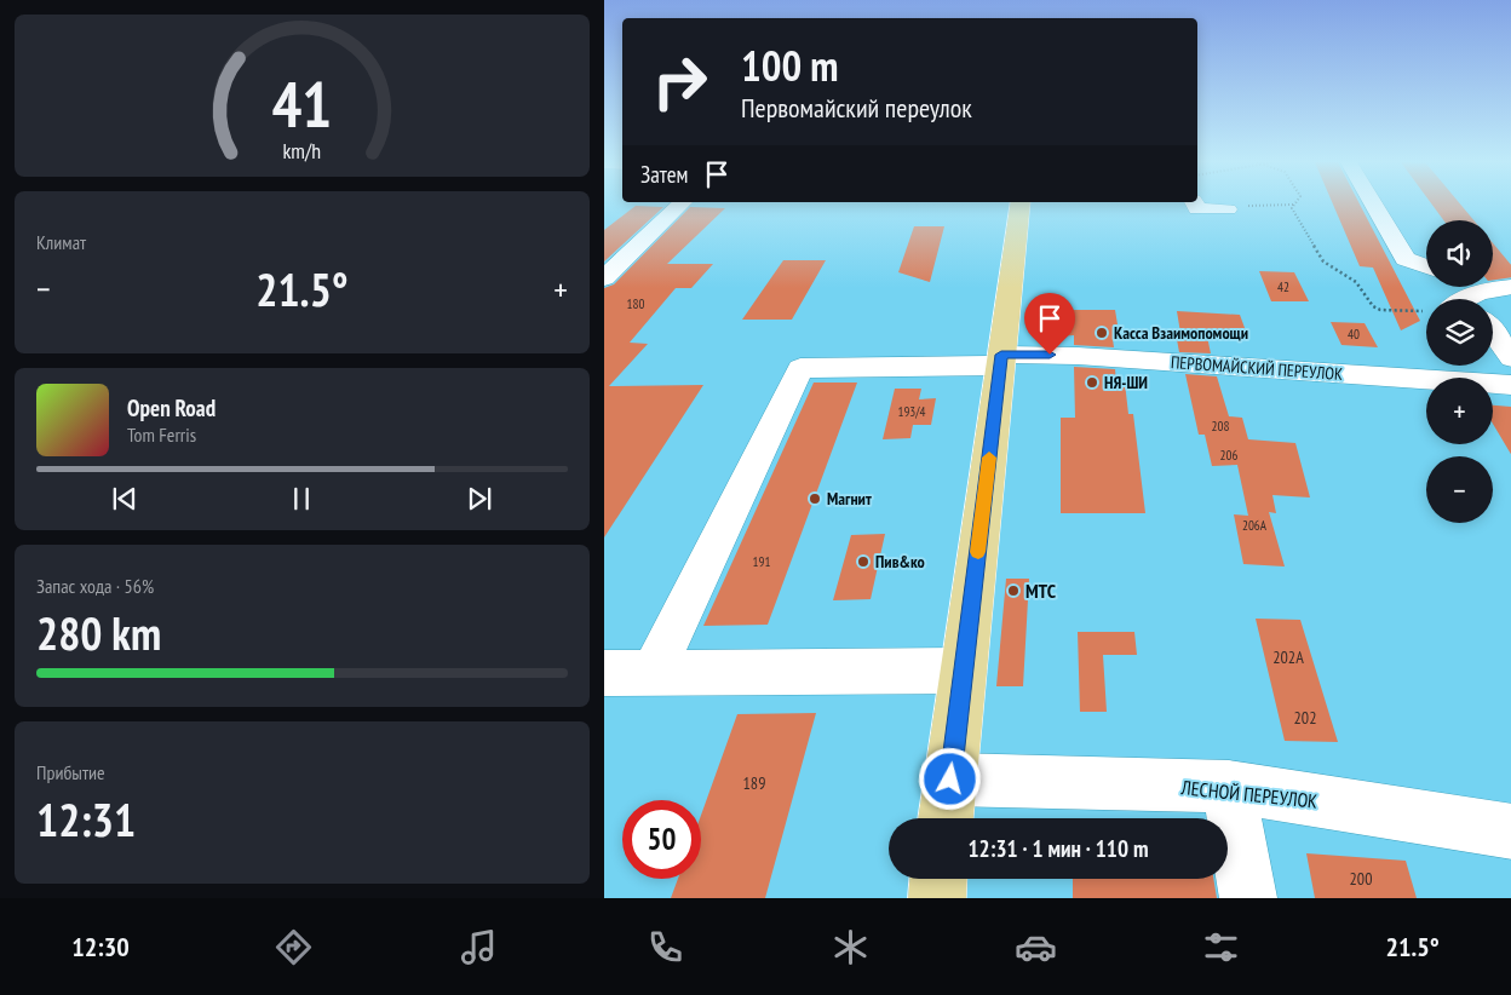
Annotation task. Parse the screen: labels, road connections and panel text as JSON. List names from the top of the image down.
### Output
{
  "streets": {
    "street": ["ПЕРВОМАЙСКИЙ ПЕРЕУЛОК", "ЛЕСНОЙ ПЕРЕУЛОК"]
  },
  "places": [
    "Касса Взаимопомощи",
    "НЯ-ШИ",
    "Магнит",
    "Пив&ко",
    "МТС"
  ],
  "house_numbers": [
    "42",
    "180",
    "40",
    "193/4",
    "208",
    "206",
    "206А",
    "191",
    "202А",
    "202",
    "189",
    "200"
  ],
  "page": {
    "turn": ["100 m", "Первомайский переулок"],
    "then": "Затем",
    "tile": [
      "Климат",
      ["Запас хода · 56%", "280 km"],
      ["Прибытие", "12:31"]
    ],
    "map_buttons": ["+", "−"],
    "heat": ["−", "21.5°", "+"],
    "song": ["Open Road", "Tom Ferris"],
    "limit": "50",
    "trip": "12:31 · 1 мин · 110 m",
    "tabs": ["12:30", "21.5°"],
    "gauge": ["41", "km/h"]
  }
}
